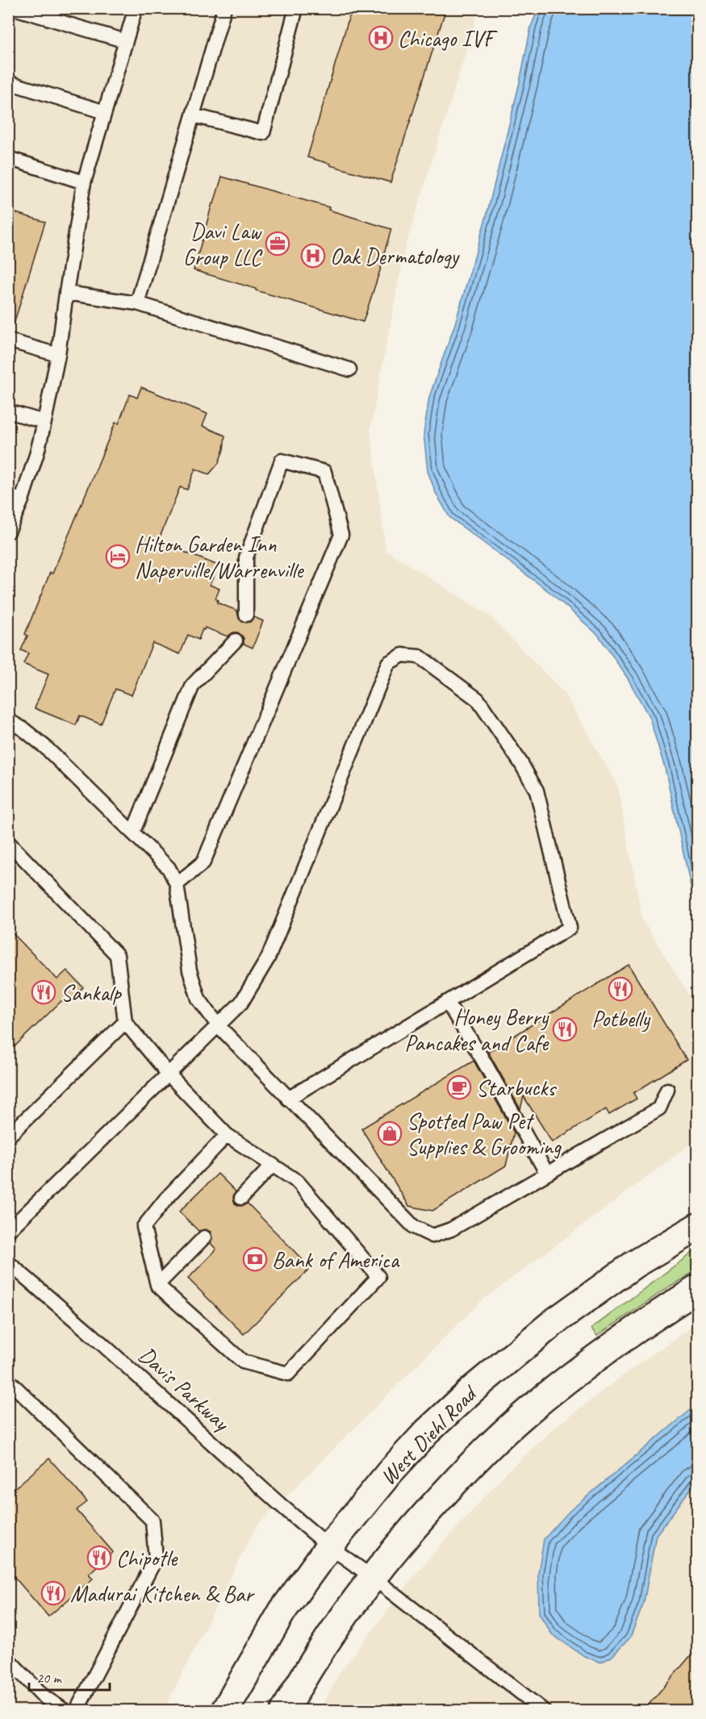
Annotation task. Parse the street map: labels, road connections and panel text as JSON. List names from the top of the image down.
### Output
{
  "streets": {
    "street": ["West Diehl Road"],
    "lane": ["Davis Parkway"]
  },
  "crossings": [
    ["Davis Parkway", "West Diehl Road"]
  ],
  "places": {
    "hospital": ["Chicago IVF", "Oak Dermatology"],
    "office": ["Davi Law Group LLC"],
    "hotel": ["Hilton Garden Inn Naperville/Warrenville"],
    "restaurant": [
      "Potbelly",
      "Sankalp",
      "Honey Berry Pancakes and Cafe",
      "Chipotle",
      "Madurai Kitchen & Bar"
    ],
    "cafe": ["Starbucks"],
    "shop": ["Spotted Paw Pet Supplies & Grooming"],
    "bank": ["Bank of America"]
  },
  "scale_bar": "20 m"
}
